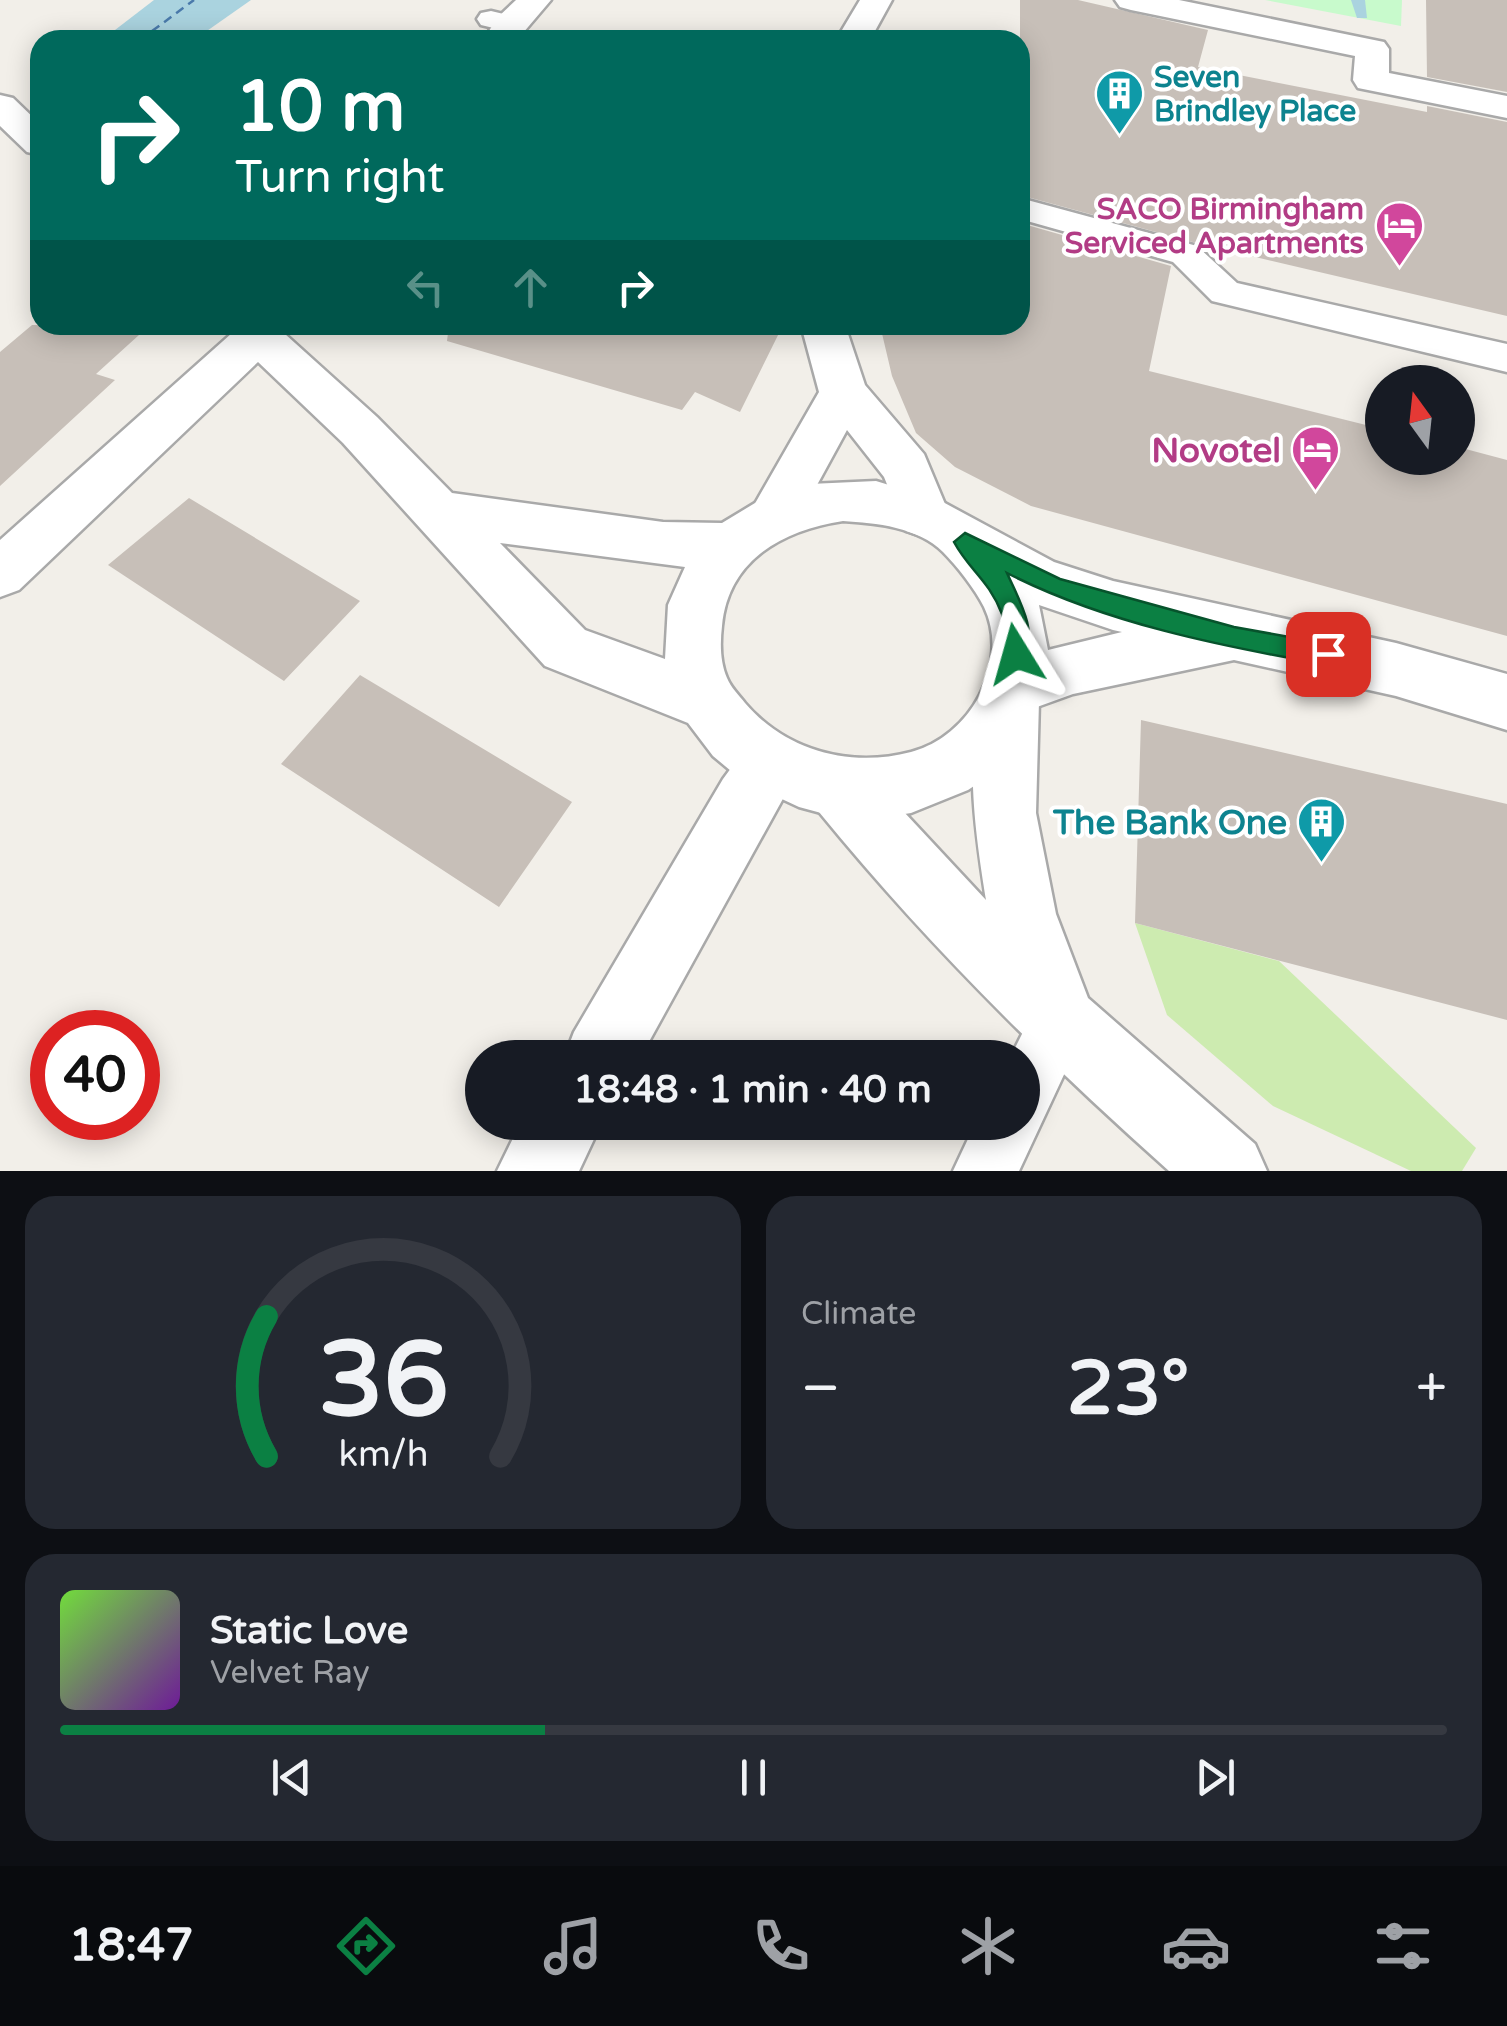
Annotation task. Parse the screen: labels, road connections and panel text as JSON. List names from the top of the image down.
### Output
{
  "places": {
    "building": ["Seven Brindley Place", "The Bank One"],
    "hotel": ["SACO Birmingham Serviced Apartments", "Novotel"]
  },
  "north": "top",
  "page": {
    "turn": ["10 m", "Turn right"],
    "limit": "40",
    "trip": "18:48 · 1 min · 40 m",
    "tile": "Climate",
    "heat": ["−", "23°", "+"],
    "song": ["Static Love", "Velvet Ray"],
    "tabs": "18:47",
    "gauge": ["36", "km/h"]
  }
}
